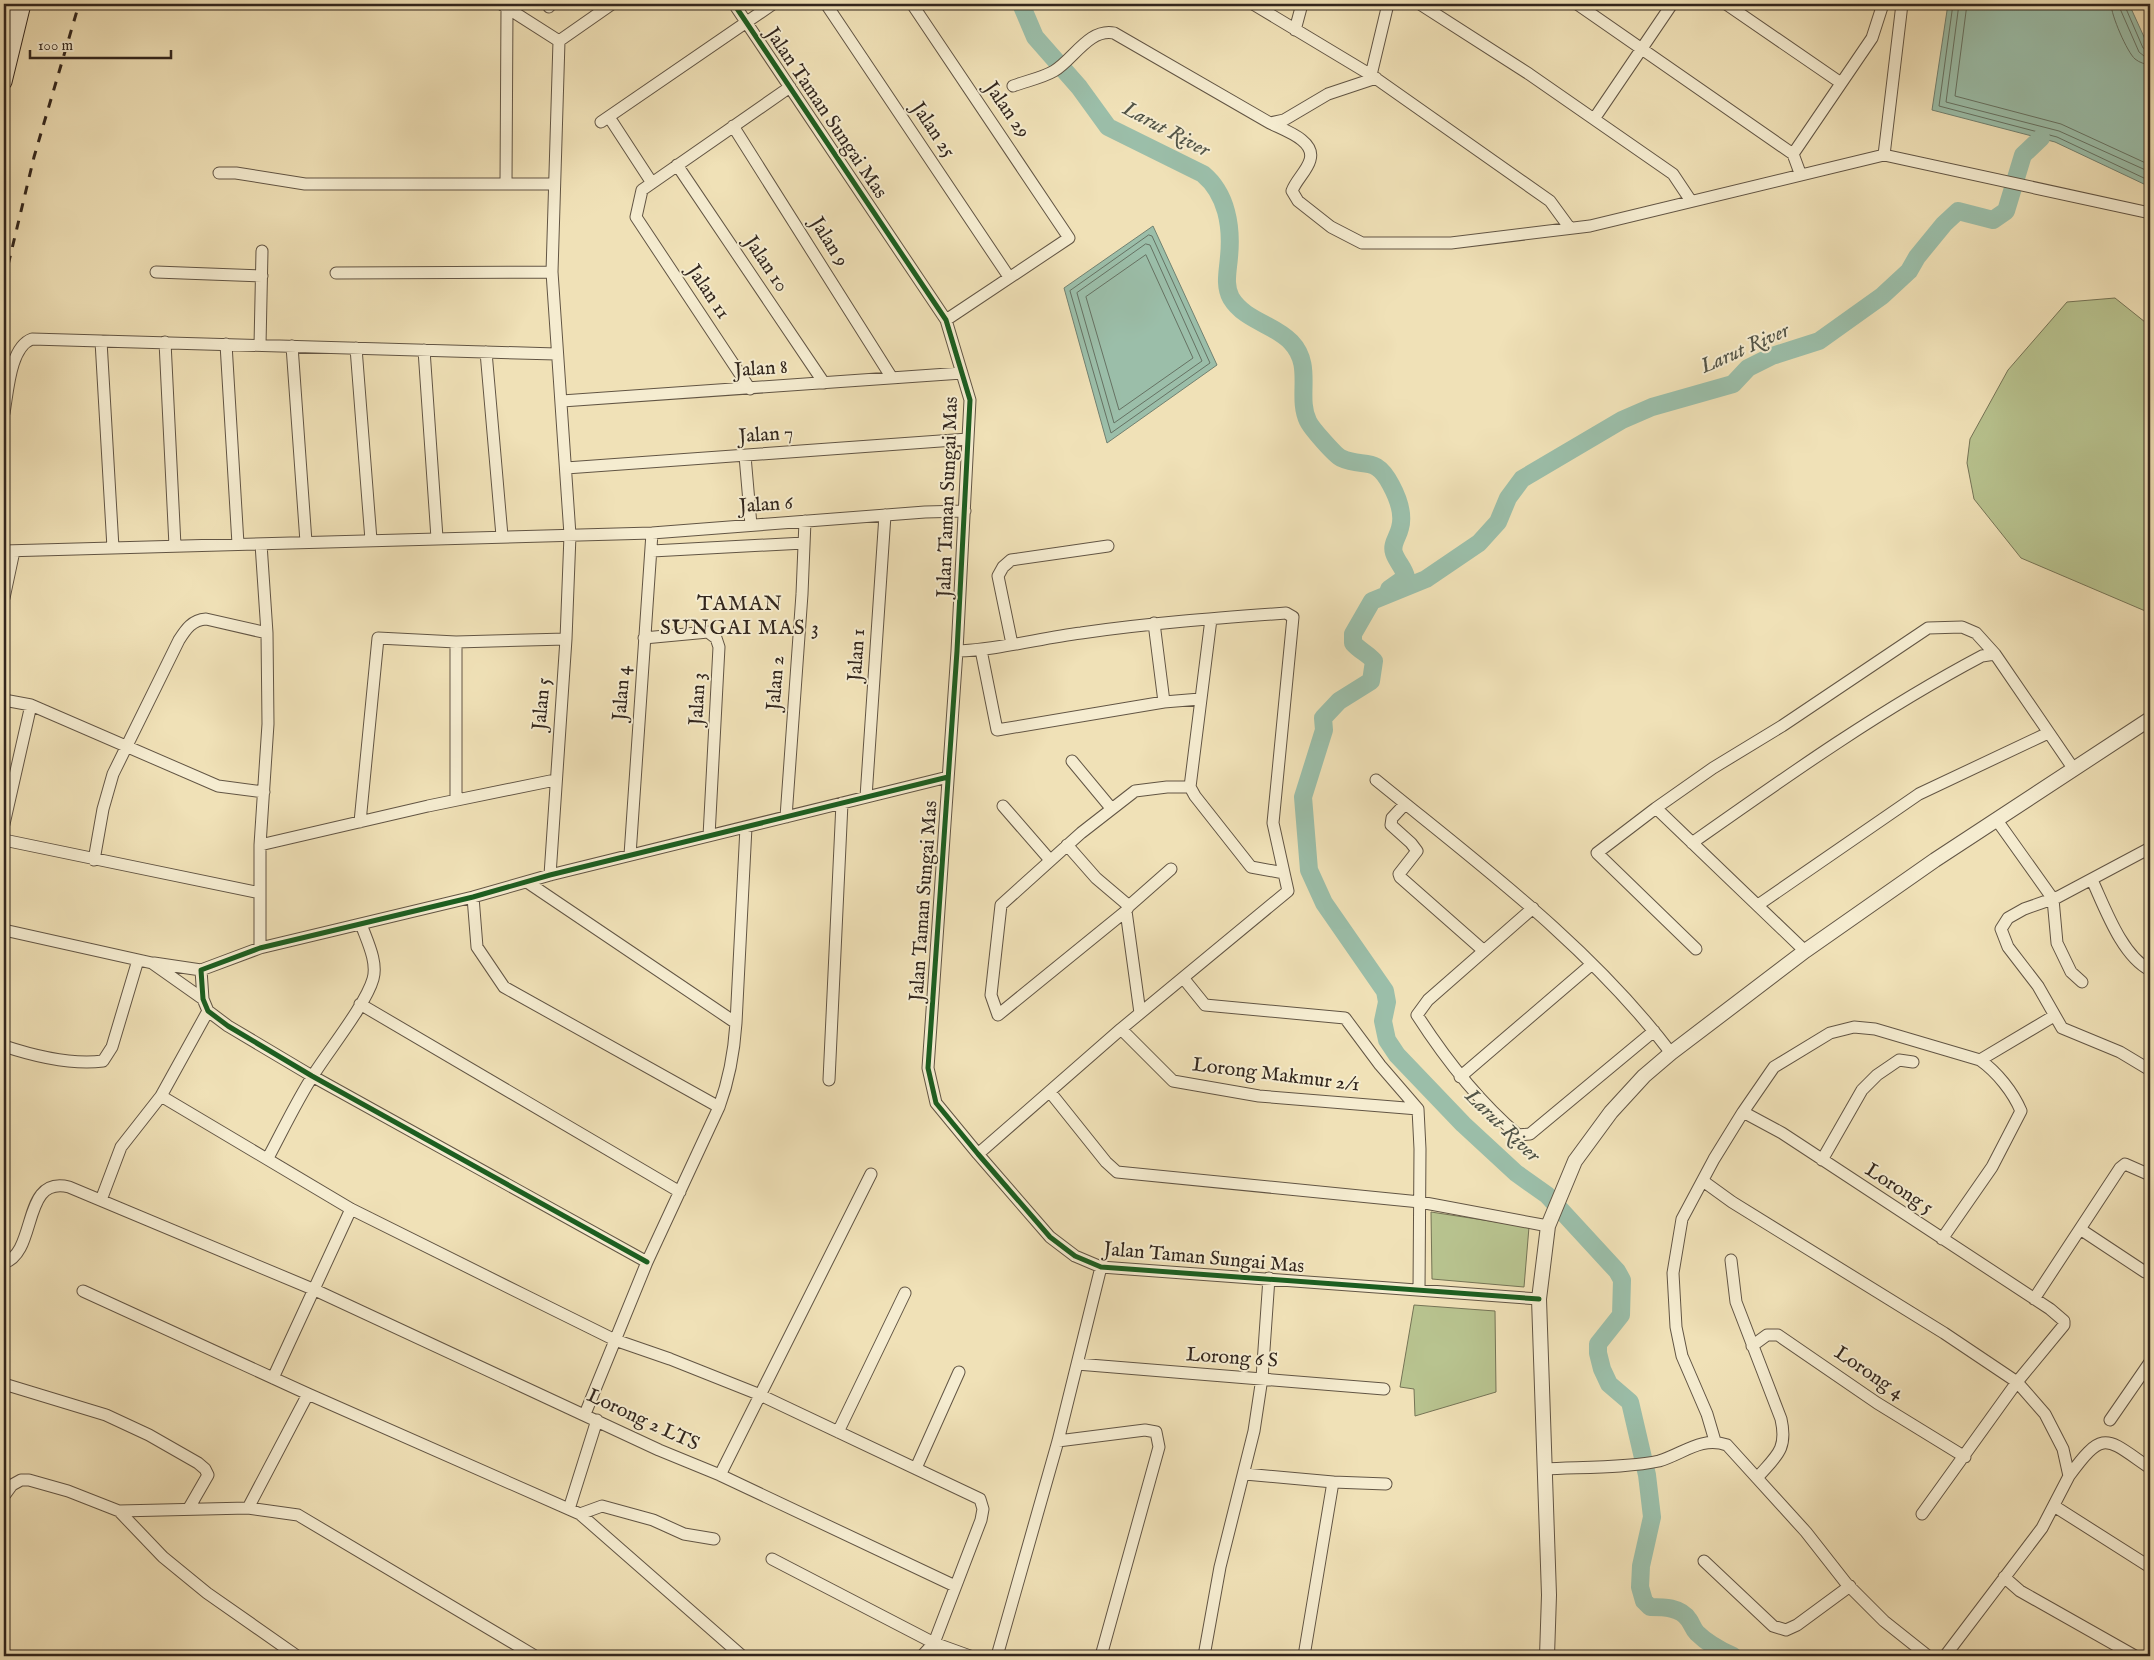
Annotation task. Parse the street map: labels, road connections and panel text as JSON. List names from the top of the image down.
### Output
{
  "streets": {
    "street": [
      "Jalan 29",
      "Jalan Taman Sungai Mas",
      "Jalan 25",
      "Jalan 9",
      "Jalan 10",
      "Jalan 11",
      "Jalan 8",
      "Jalan 7",
      "Jalan 6",
      "Jalan 1",
      "Jalan 2",
      "Jalan 4",
      "Jalan 3",
      "Jalan 5",
      "Lorong Makmur 2/1",
      "Lorong 5",
      "Lorong 6 S",
      "Lorong 4",
      "Lorong 2 LTS"
    ]
  },
  "crossings": [
    ["Jalan 29", "Jalan 25"],
    ["Jalan Taman Sungai Mas", "Jalan 8"],
    ["Jalan Taman Sungai Mas", "Jalan 7"],
    ["Jalan Taman Sungai Mas", "Jalan 6"],
    ["Jalan 9", "Jalan 8"],
    ["Jalan 10", "Jalan 8"],
    ["Jalan 11", "Jalan 8"],
    ["Jalan 8", "Jalan 5"],
    ["Jalan 7", "Jalan 5"],
    ["Jalan 6", "Jalan 1"],
    ["Jalan 6", "Jalan 2"],
    ["Jalan 6", "Jalan 4"],
    ["Jalan 6", "Jalan 5"],
    ["Jalan 4", "Jalan 3"],
    ["Lorong 5", "Lorong 4"]
  ],
  "districts": ["TAMAN SUNGAI MAS 3"],
  "water": ["Larut River"],
  "scale_bar": "100 m"
}
